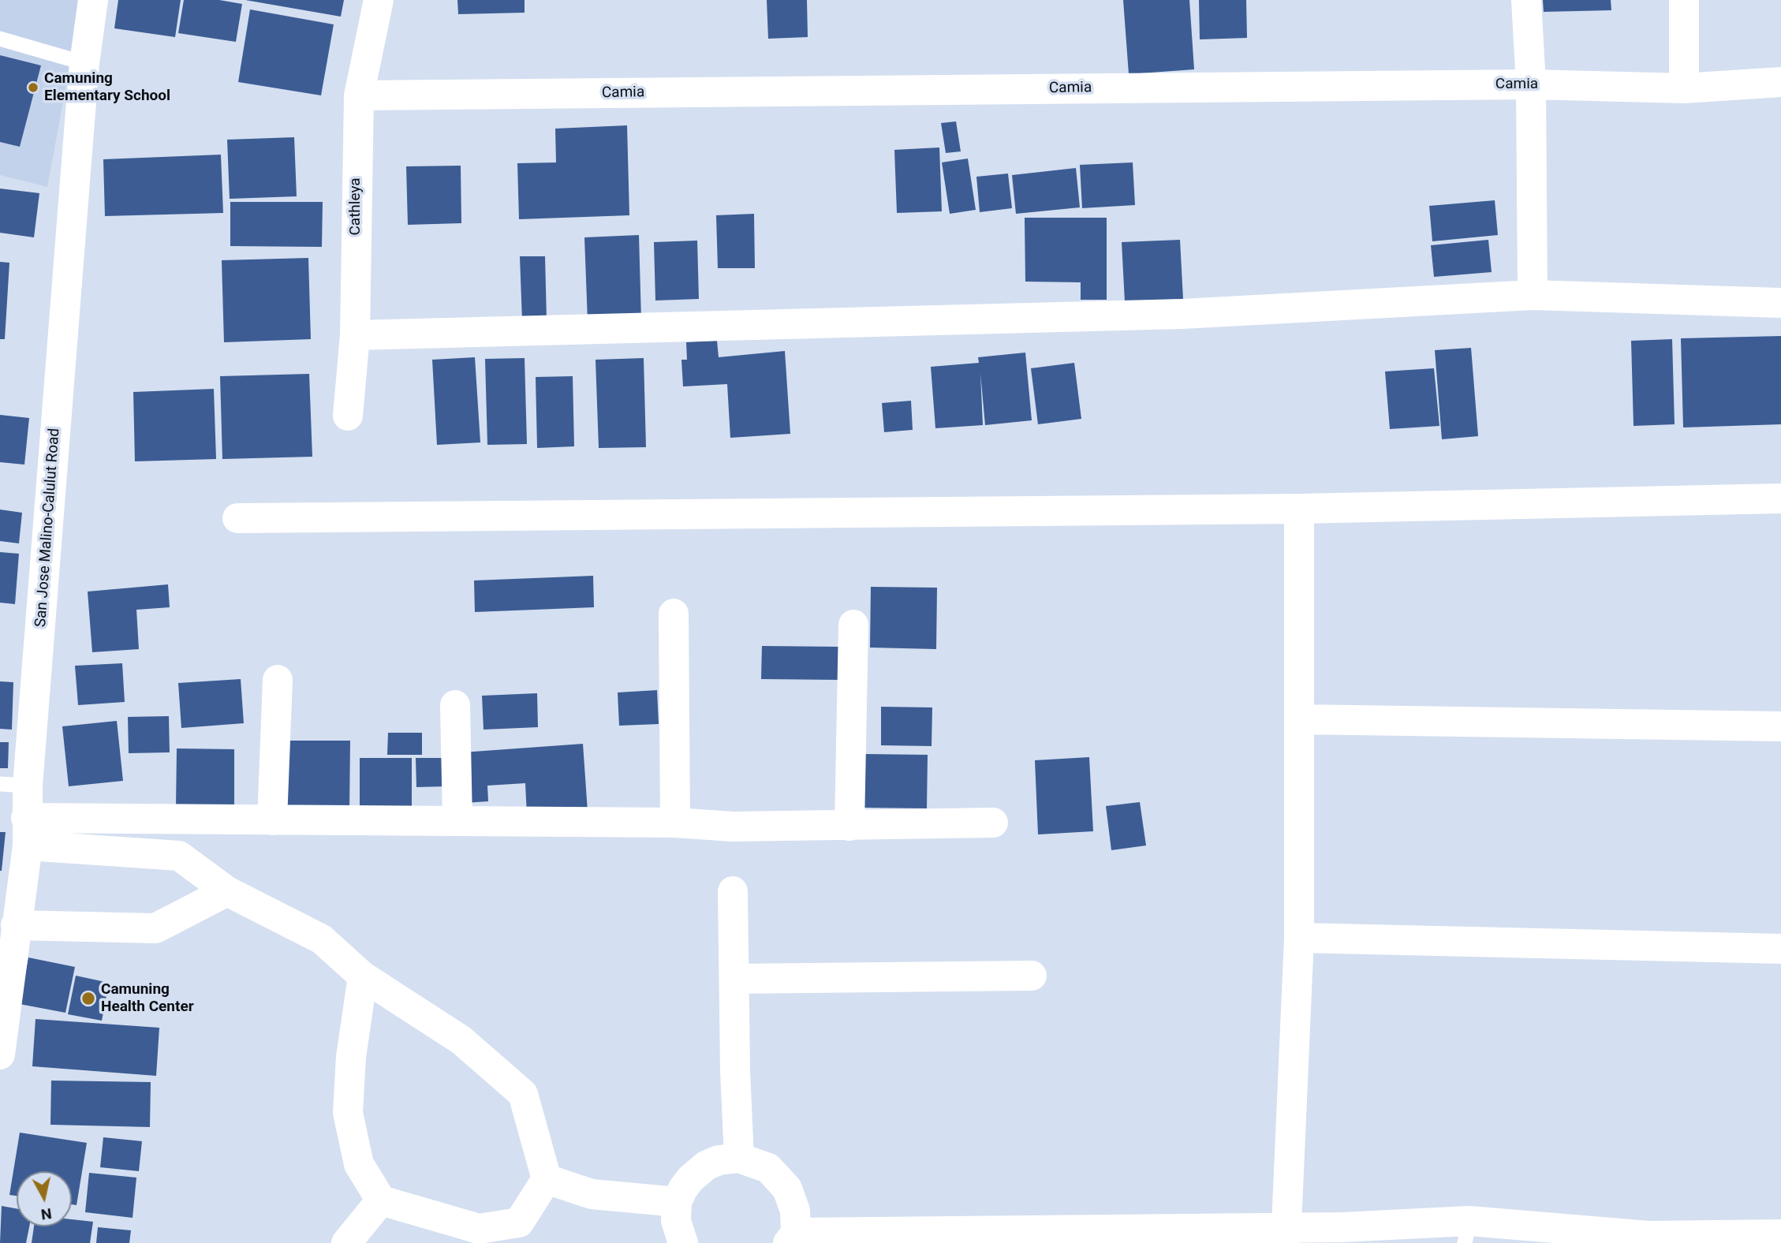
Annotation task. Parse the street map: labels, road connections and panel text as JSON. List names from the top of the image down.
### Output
{
  "streets": {
    "street": ["Camia", "Cathleya", "San Jose Malino-Calulut Road"]
  },
  "crossings": [
    ["Camia", "Cathleya"]
  ],
  "places": ["Camuning Elementary School", "Camuning Health Center"],
  "north": "bottom"
}
